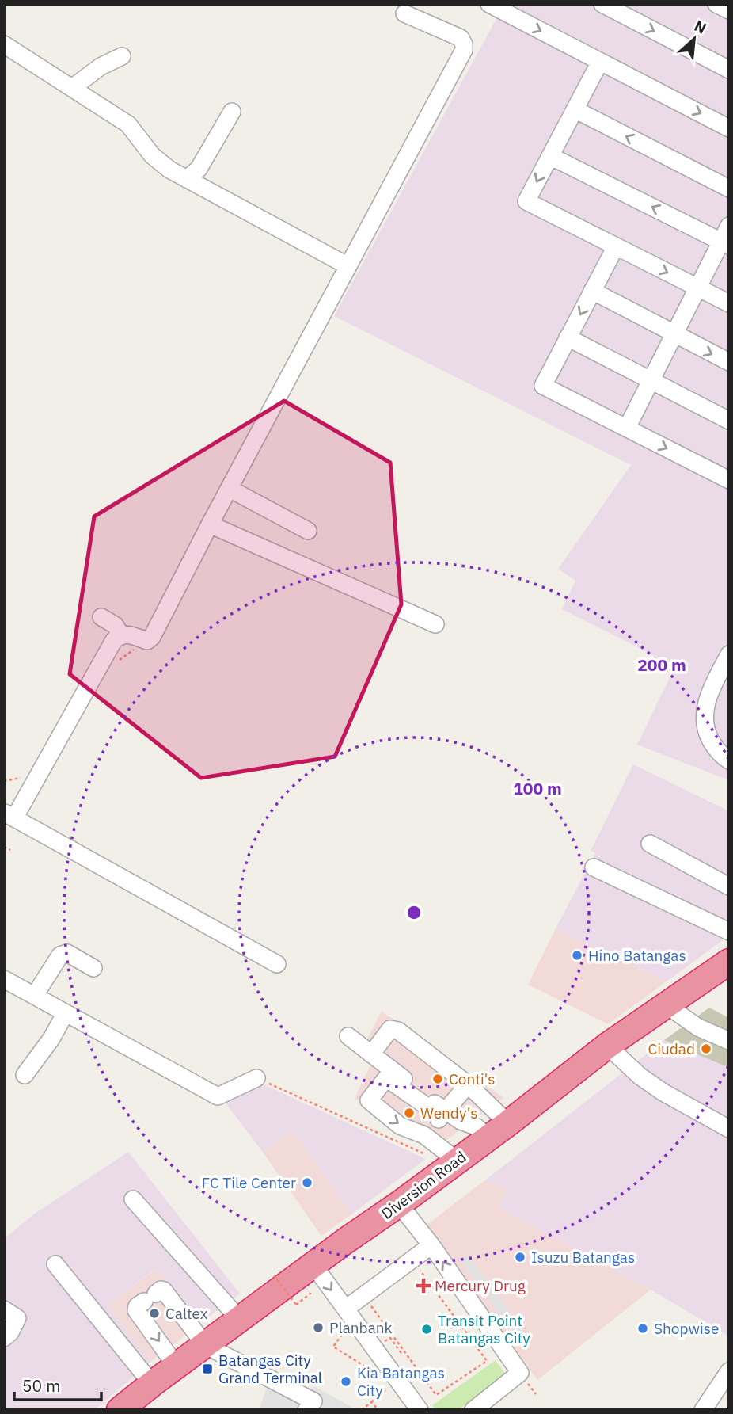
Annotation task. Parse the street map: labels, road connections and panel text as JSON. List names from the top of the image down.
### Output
{
  "streets": {
    "highway": ["Diversion Road"]
  },
  "places": {
    "other": [
      "Hino Batangas",
      "Ciudad",
      "Conti's",
      "Wendy's",
      "FC Tile Center",
      "Isuzu Batangas",
      "Caltex",
      "Planbank",
      "Shopwise",
      "Transit Point Batangas City",
      "Kia Batangas City"
    ],
    "health": ["Mercury Drug"],
    "transit": ["Batangas City Grand Terminal"]
  },
  "scale_bar": "50 m",
  "north": "top right",
  "rings": ["200 m", "100 m"]
}
